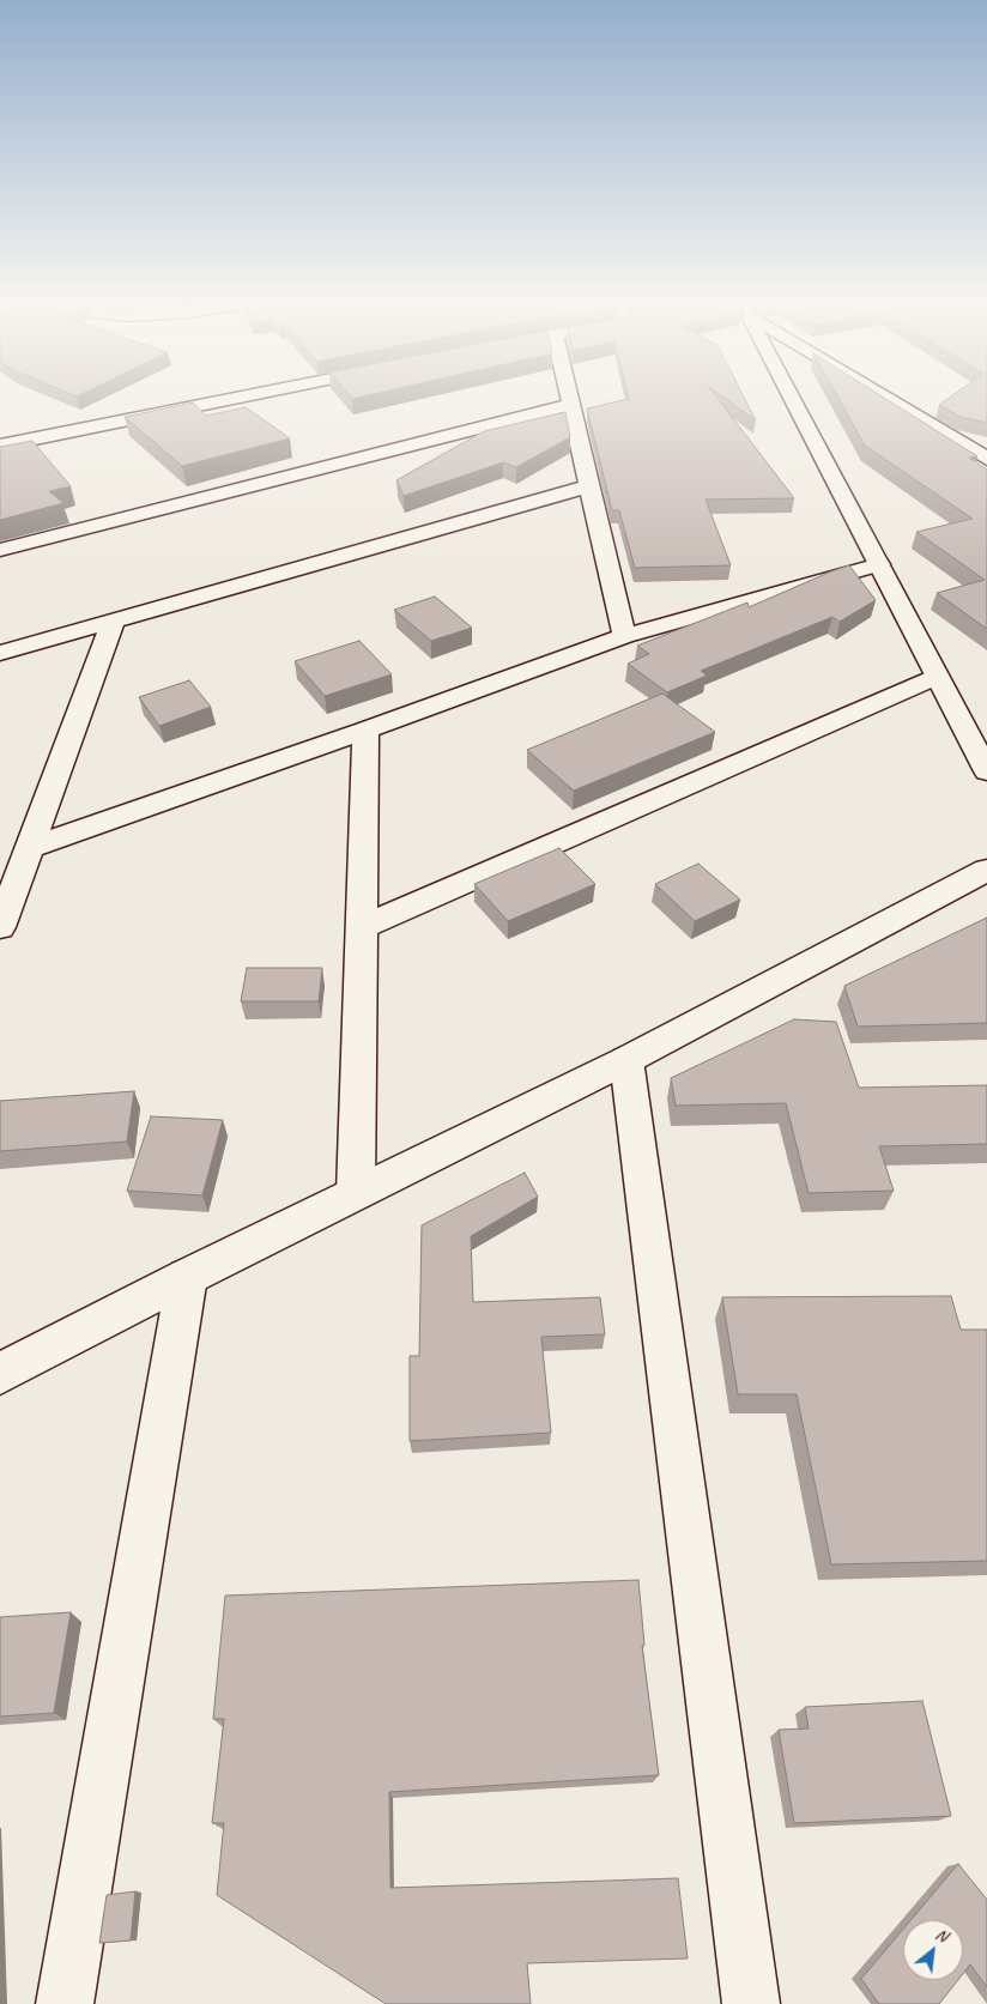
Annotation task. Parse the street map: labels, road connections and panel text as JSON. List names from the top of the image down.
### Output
{
  "north": "top right"
}
